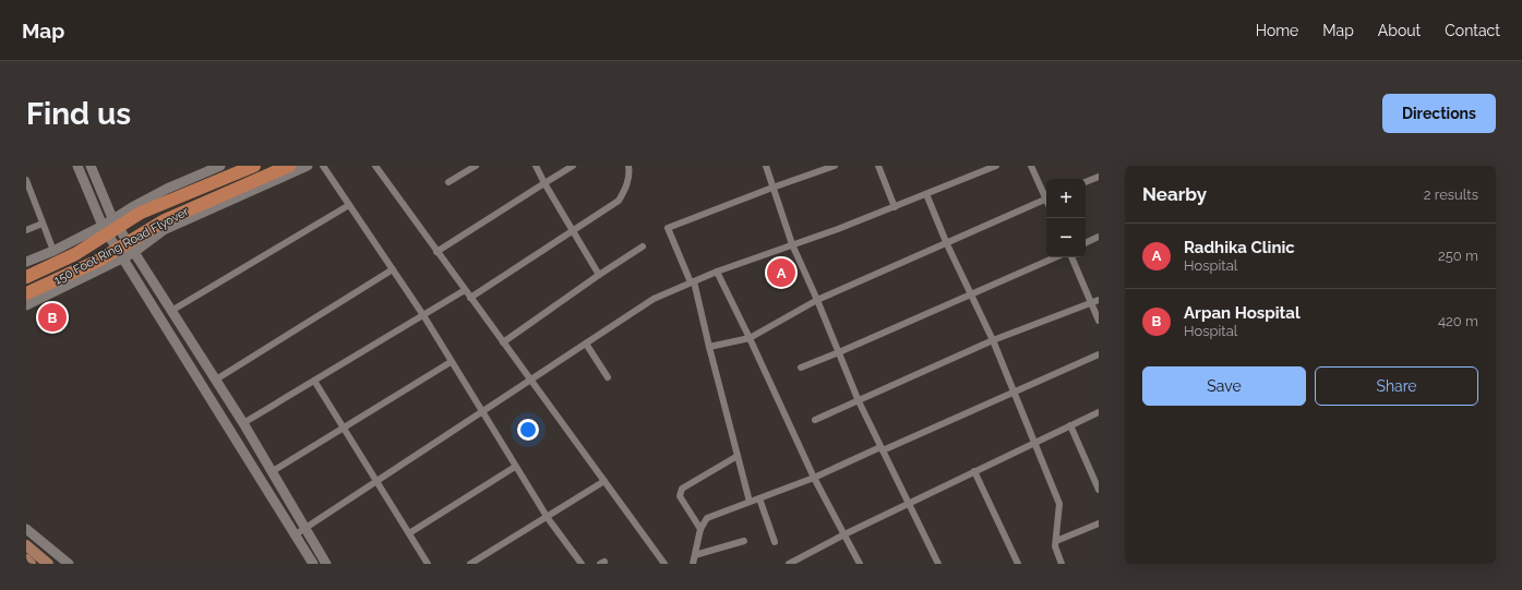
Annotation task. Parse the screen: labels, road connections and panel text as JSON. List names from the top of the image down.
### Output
{
  "streets": {
    "highway": ["150 Foot Ring Road Flyover"]
  },
  "page": {
    "header": "Map",
    "nav": [
      "Home",
      "Map",
      "About",
      "Contact"
    ],
    "buttons": [
      "Directions",
      ["Save", "Share"]
    ],
    "title": "Find us",
    "heading": ["Nearby", "2 results"],
    "map_buttons": ["+", "−"],
    "list": [
      {
        "mark": "A",
        "name": "Radhika Clinic",
        "note": "Hospital",
        "value": "250 m"
      },
      {
        "mark": "B",
        "name": "Arpan Hospital",
        "note": "Hospital",
        "value": "420 m"
      }
    ],
    "pins": ["A", "B"]
  }
}
